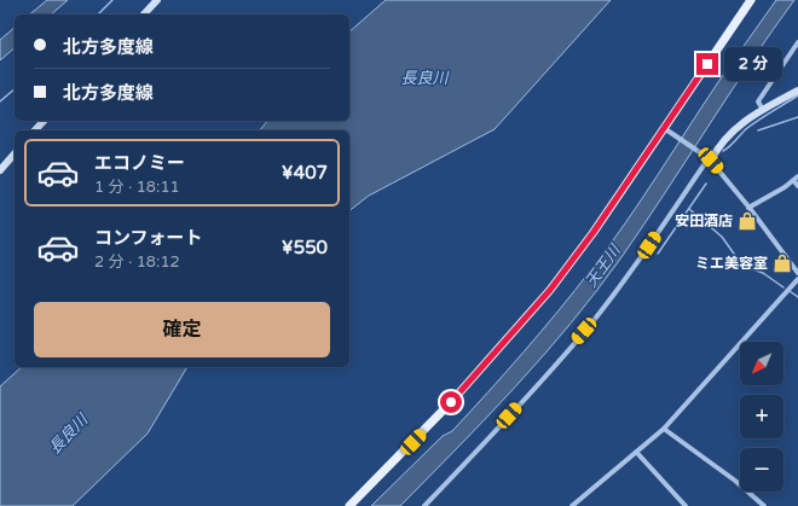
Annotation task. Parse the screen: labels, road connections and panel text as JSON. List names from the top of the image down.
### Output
{
  "water": ["長良川", "天王川"],
  "places": {
    "shop": ["安田酒店", "ミエ美容室"]
  },
  "north": "bottom left",
  "page": {
    "banner": ["北方多度線", "北方多度線"],
    "bubble": "2 分",
    "list": [
      {
        "name": "エコノミー",
        "note": "1 分 · 18:11",
        "value": "¥407"
      },
      {
        "name": "コンフォート",
        "note": "2 分 · 18:12",
        "value": "¥550"
      }
    ],
    "buttons": "確定",
    "map_buttons": ["+", "−"]
  }
}
